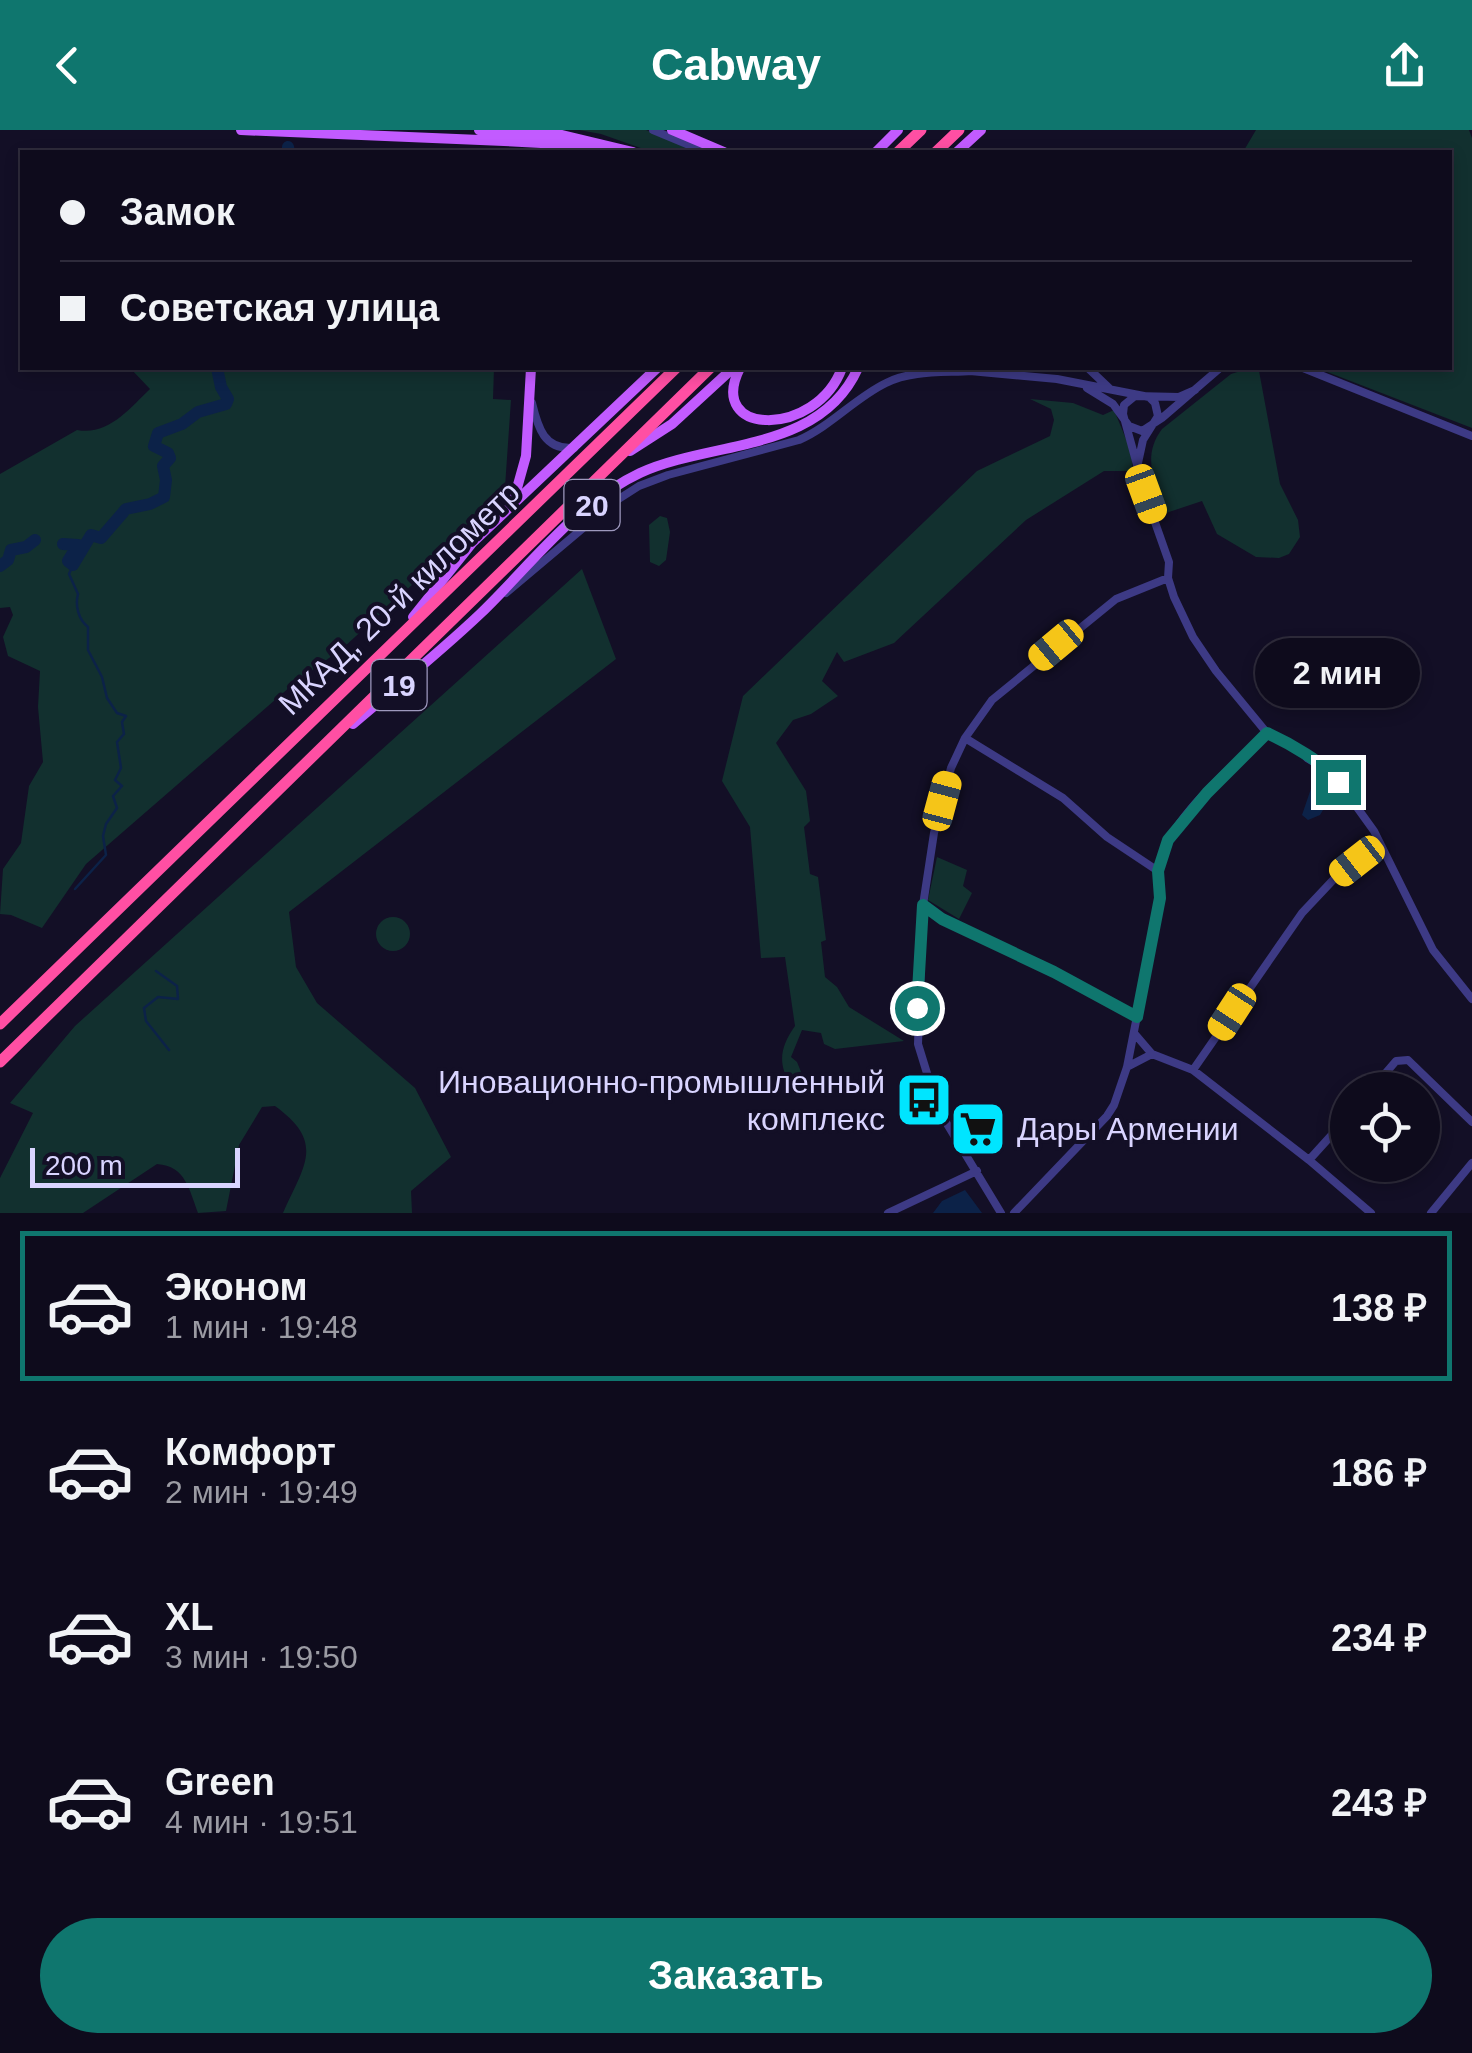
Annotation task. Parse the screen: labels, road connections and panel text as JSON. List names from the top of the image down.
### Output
{
  "streets": {
    "highway": ["МКАД, 20-й километр"],
    "main road": ["20", "19"]
  },
  "crossings": [
    ["20", "19"],
    ["МКАД, 20-й километр", "19"]
  ],
  "places": {
    "bus stop": ["Иновационно-промышленный комплекс"],
    "supermarket": ["Дары Армении"]
  },
  "scale_bar": "200 m",
  "page": {
    "header": "Cabway",
    "banner": ["Замок", "Советская улица"],
    "bubble": "2 мин",
    "scale": "200 m",
    "list": [
      {
        "name": "Эконом",
        "note": "1 мин · 19:48",
        "value": "138 ₽"
      },
      {
        "name": "Комфорт",
        "note": "2 мин · 19:49",
        "value": "186 ₽"
      },
      {
        "name": "XL",
        "note": "3 мин · 19:50",
        "value": "234 ₽"
      },
      {
        "name": "Green",
        "note": "4 мин · 19:51",
        "value": "243 ₽"
      }
    ],
    "buttons": "Заказать"
  }
}
